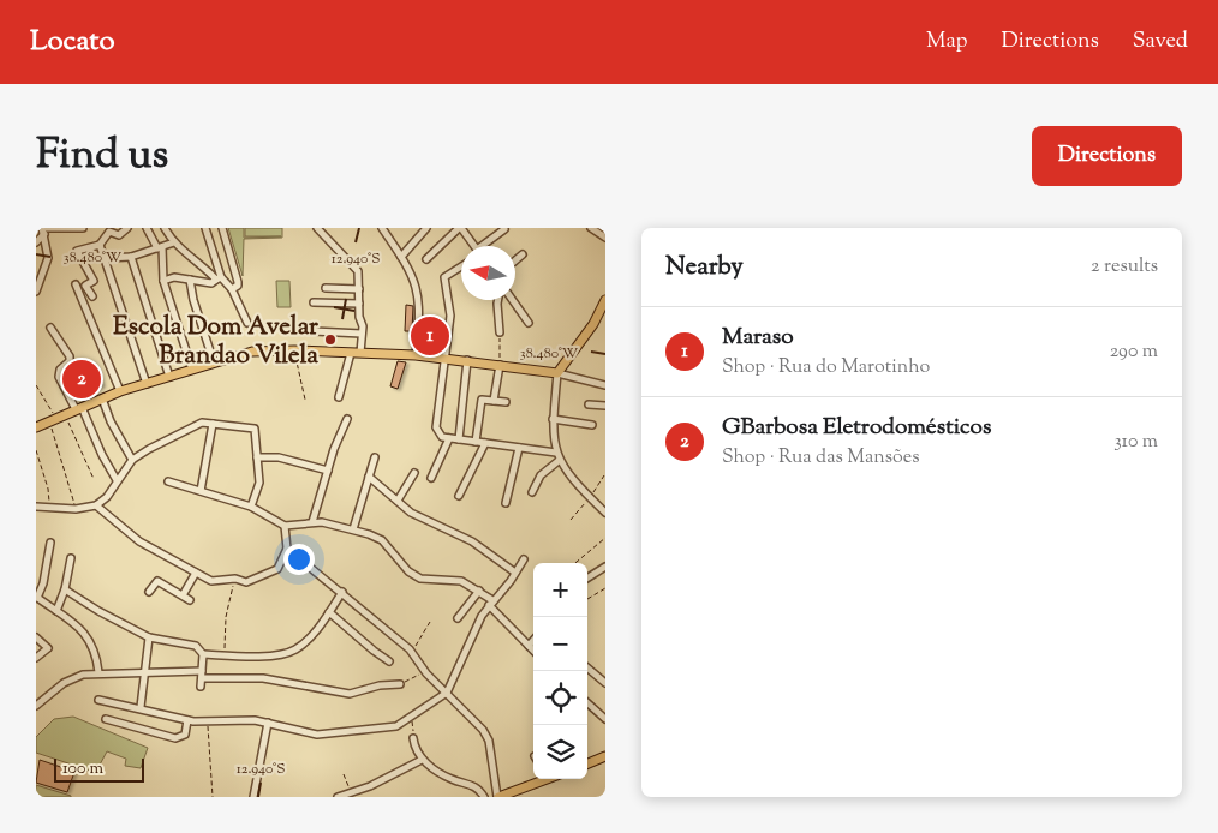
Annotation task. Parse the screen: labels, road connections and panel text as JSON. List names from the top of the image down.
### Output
{
  "places": ["Escola Dom Avelar Brandao Vilela"],
  "scale_bar": "100 m",
  "north": "left",
  "page": {
    "header": "Locato",
    "nav": ["Map", "Directions", "Saved"],
    "title": "Find us",
    "buttons": "Directions",
    "heading": ["Nearby", "2 results"],
    "list": [
      {
        "mark": "1",
        "name": "Maraso",
        "note": "Shop · Rua do Marotinho",
        "value": "290 m"
      },
      {
        "mark": "2",
        "name": "GBarbosa Eletrodomésticos",
        "note": "Shop · Rua das Mansões",
        "value": "310 m"
      }
    ],
    "pins": ["1", "2"],
    "map_buttons": ["+", "−"],
    "scale": "100 m"
  },
  "coordinates": ["38.480°W", "12.940°S"]
}
